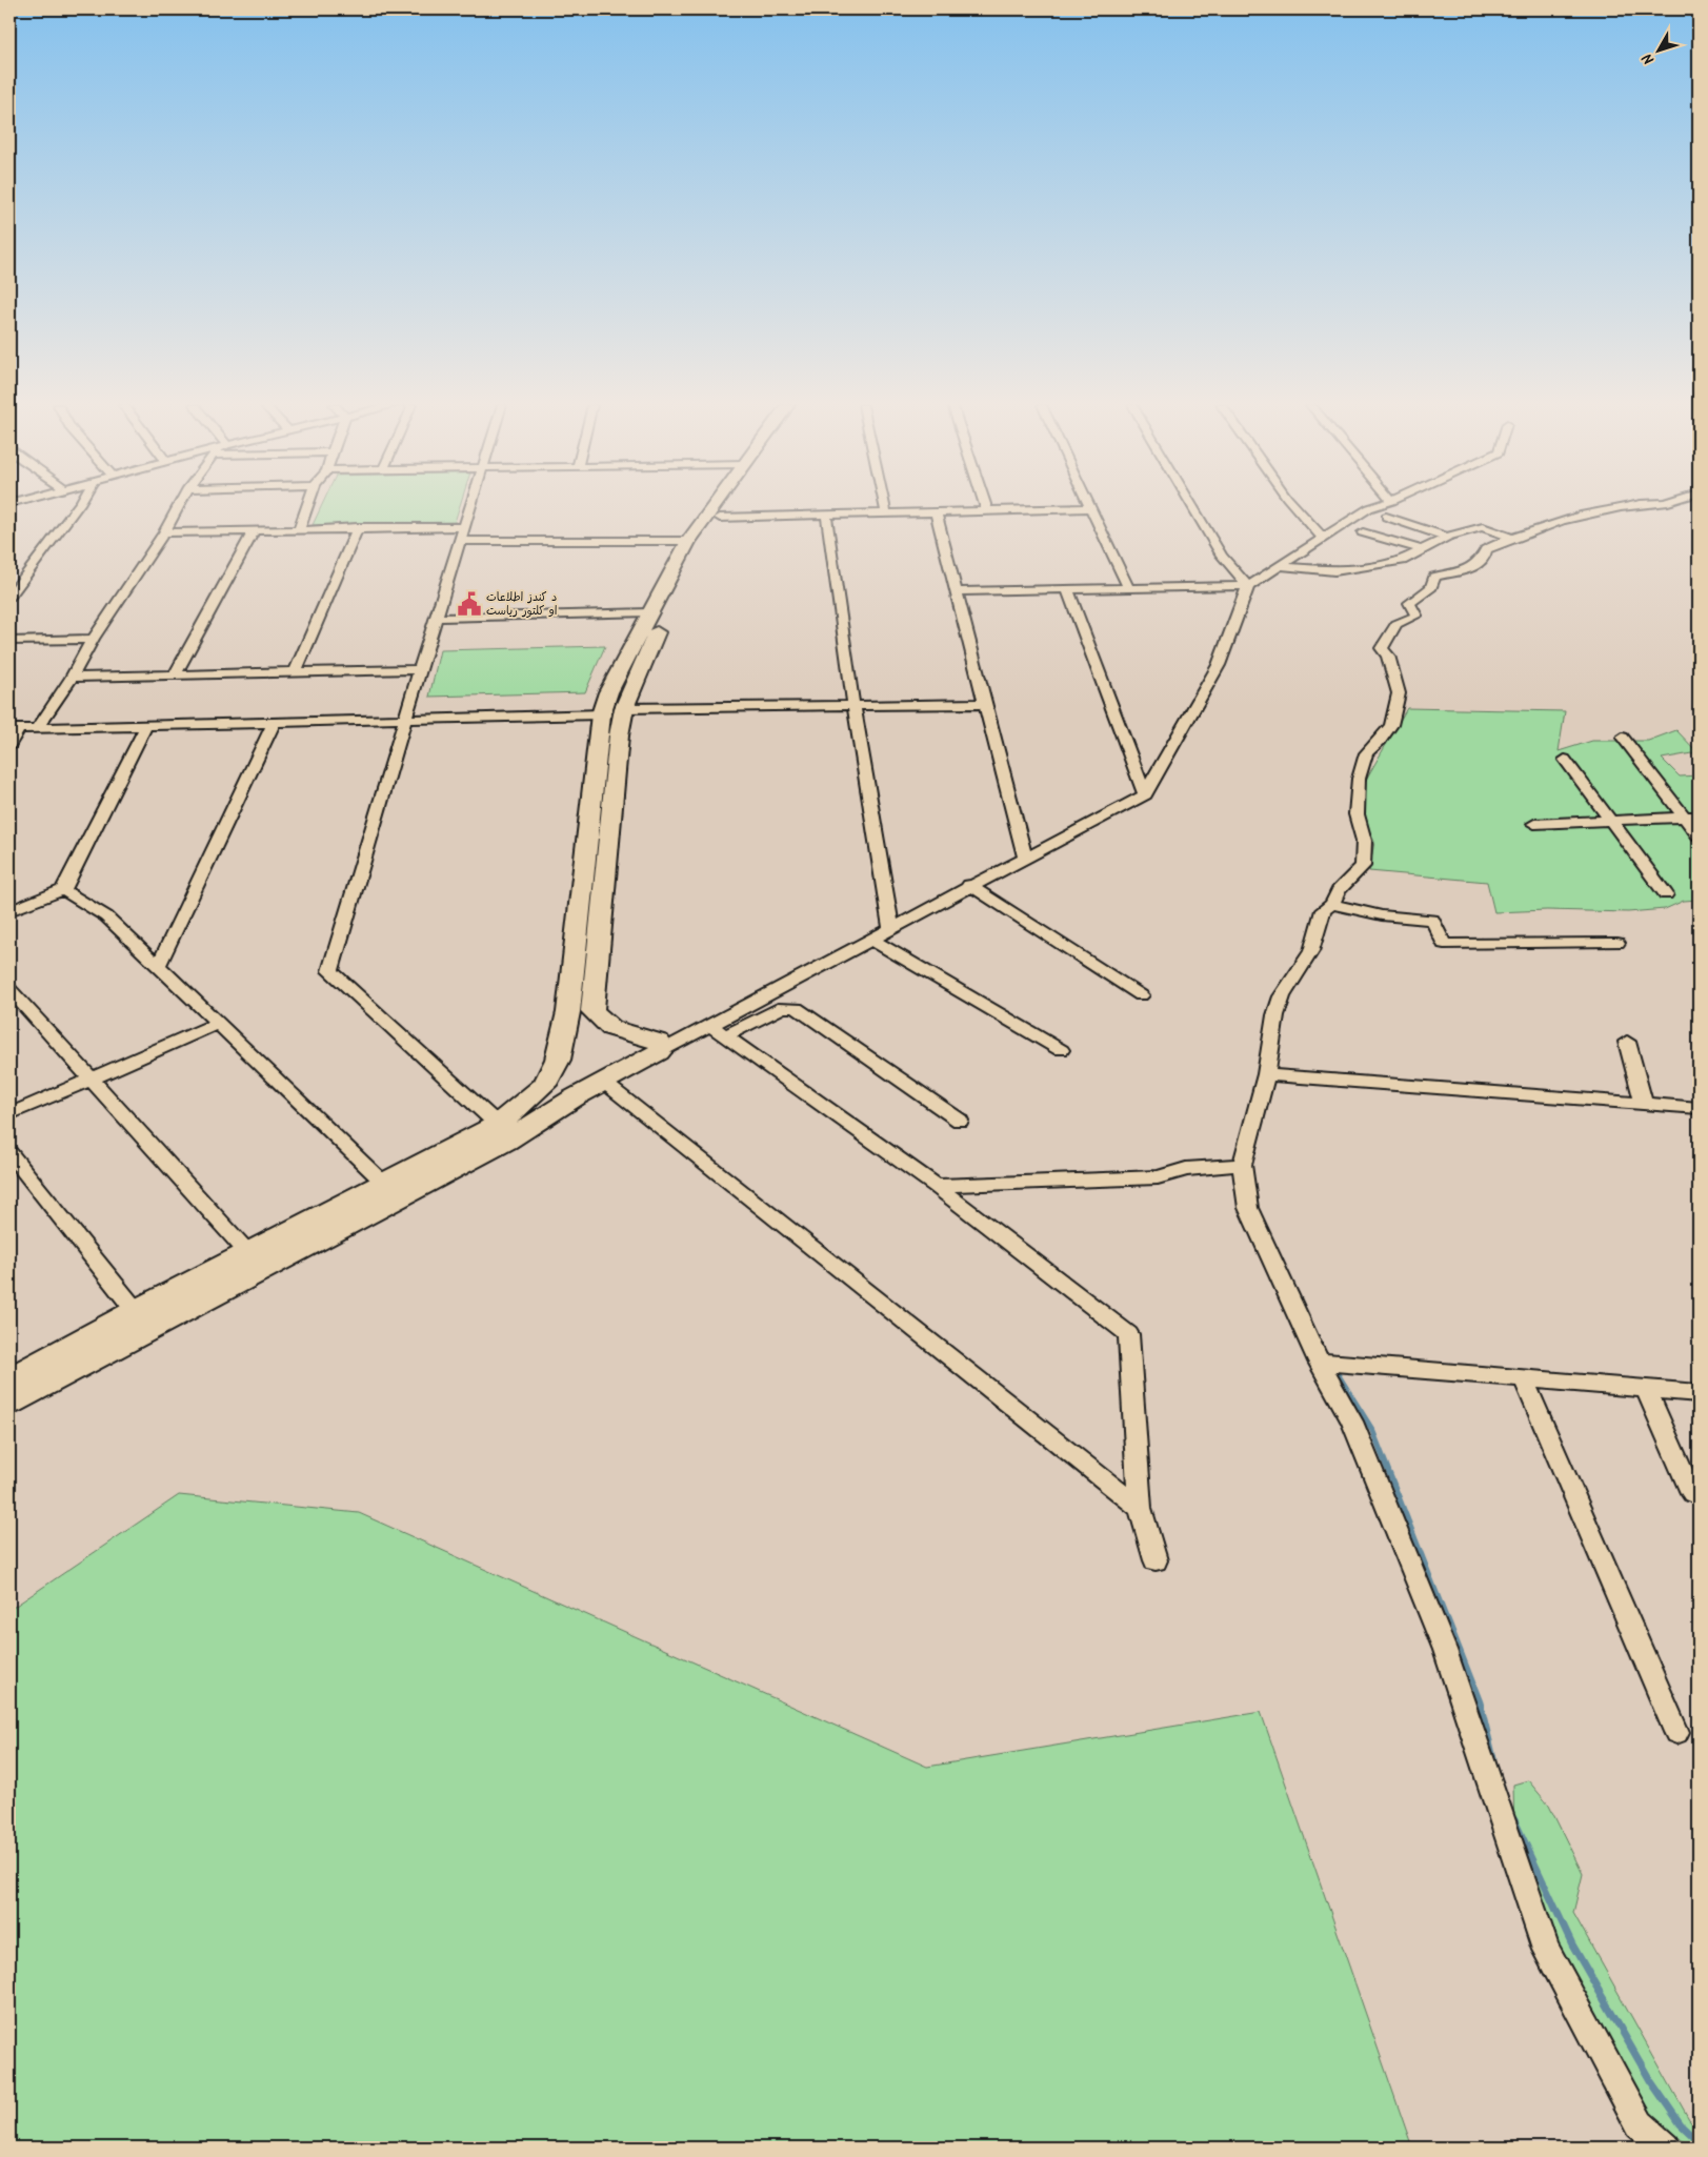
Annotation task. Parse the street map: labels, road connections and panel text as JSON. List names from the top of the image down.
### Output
{
  "places": {
    "public building": ["د کندز اطلاعات او کلتور ریاست"]
  },
  "north": "bottom left"
}
